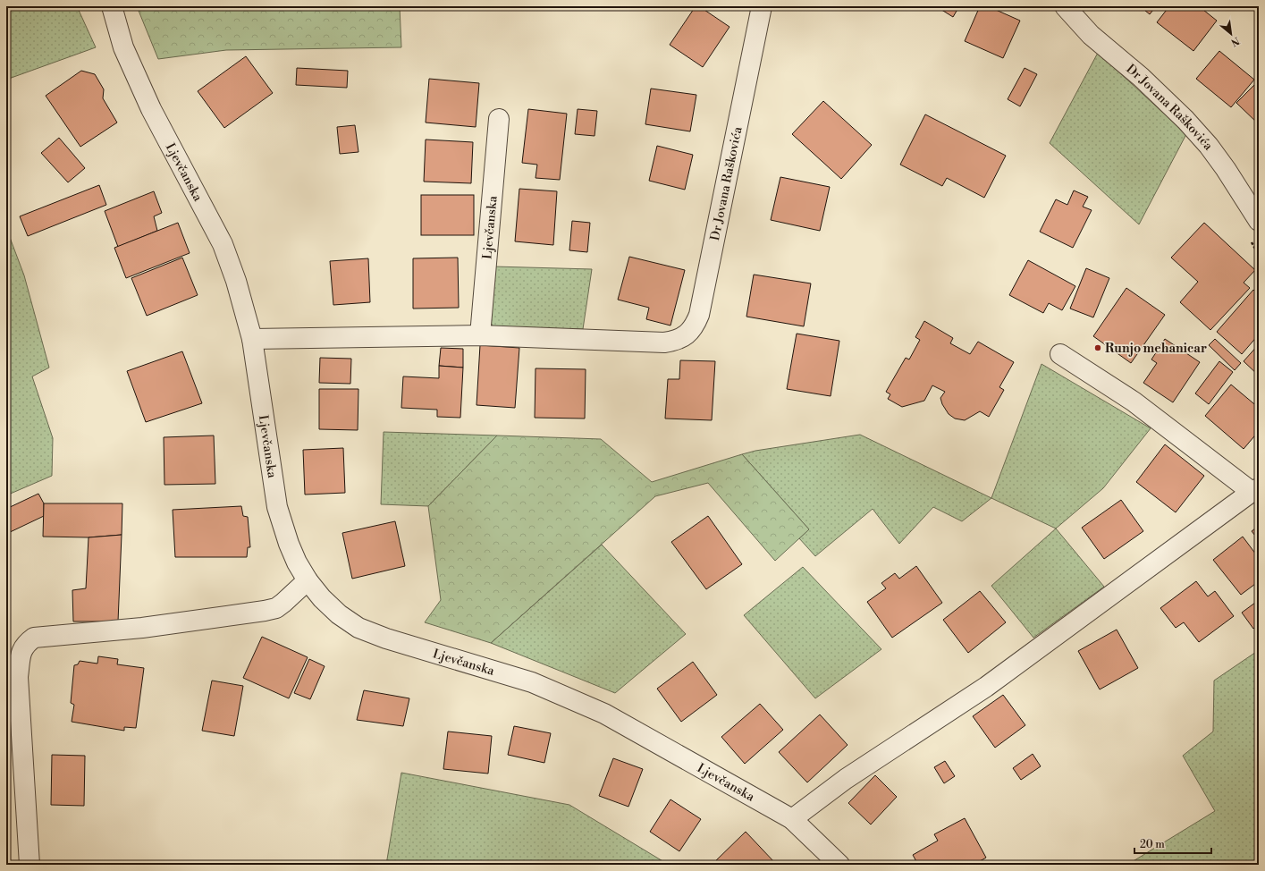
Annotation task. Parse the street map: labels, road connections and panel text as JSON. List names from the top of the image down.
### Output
{
  "streets": {
    "street": ["Dr Jovana Raškovića", "Ljevčanska"]
  },
  "crossings": [
    ["Dr Jovana Raškovića", "Ljevčanska"]
  ],
  "places": ["Runjo mehanicar"],
  "scale_bar": "20 m",
  "north": "bottom right"
}
